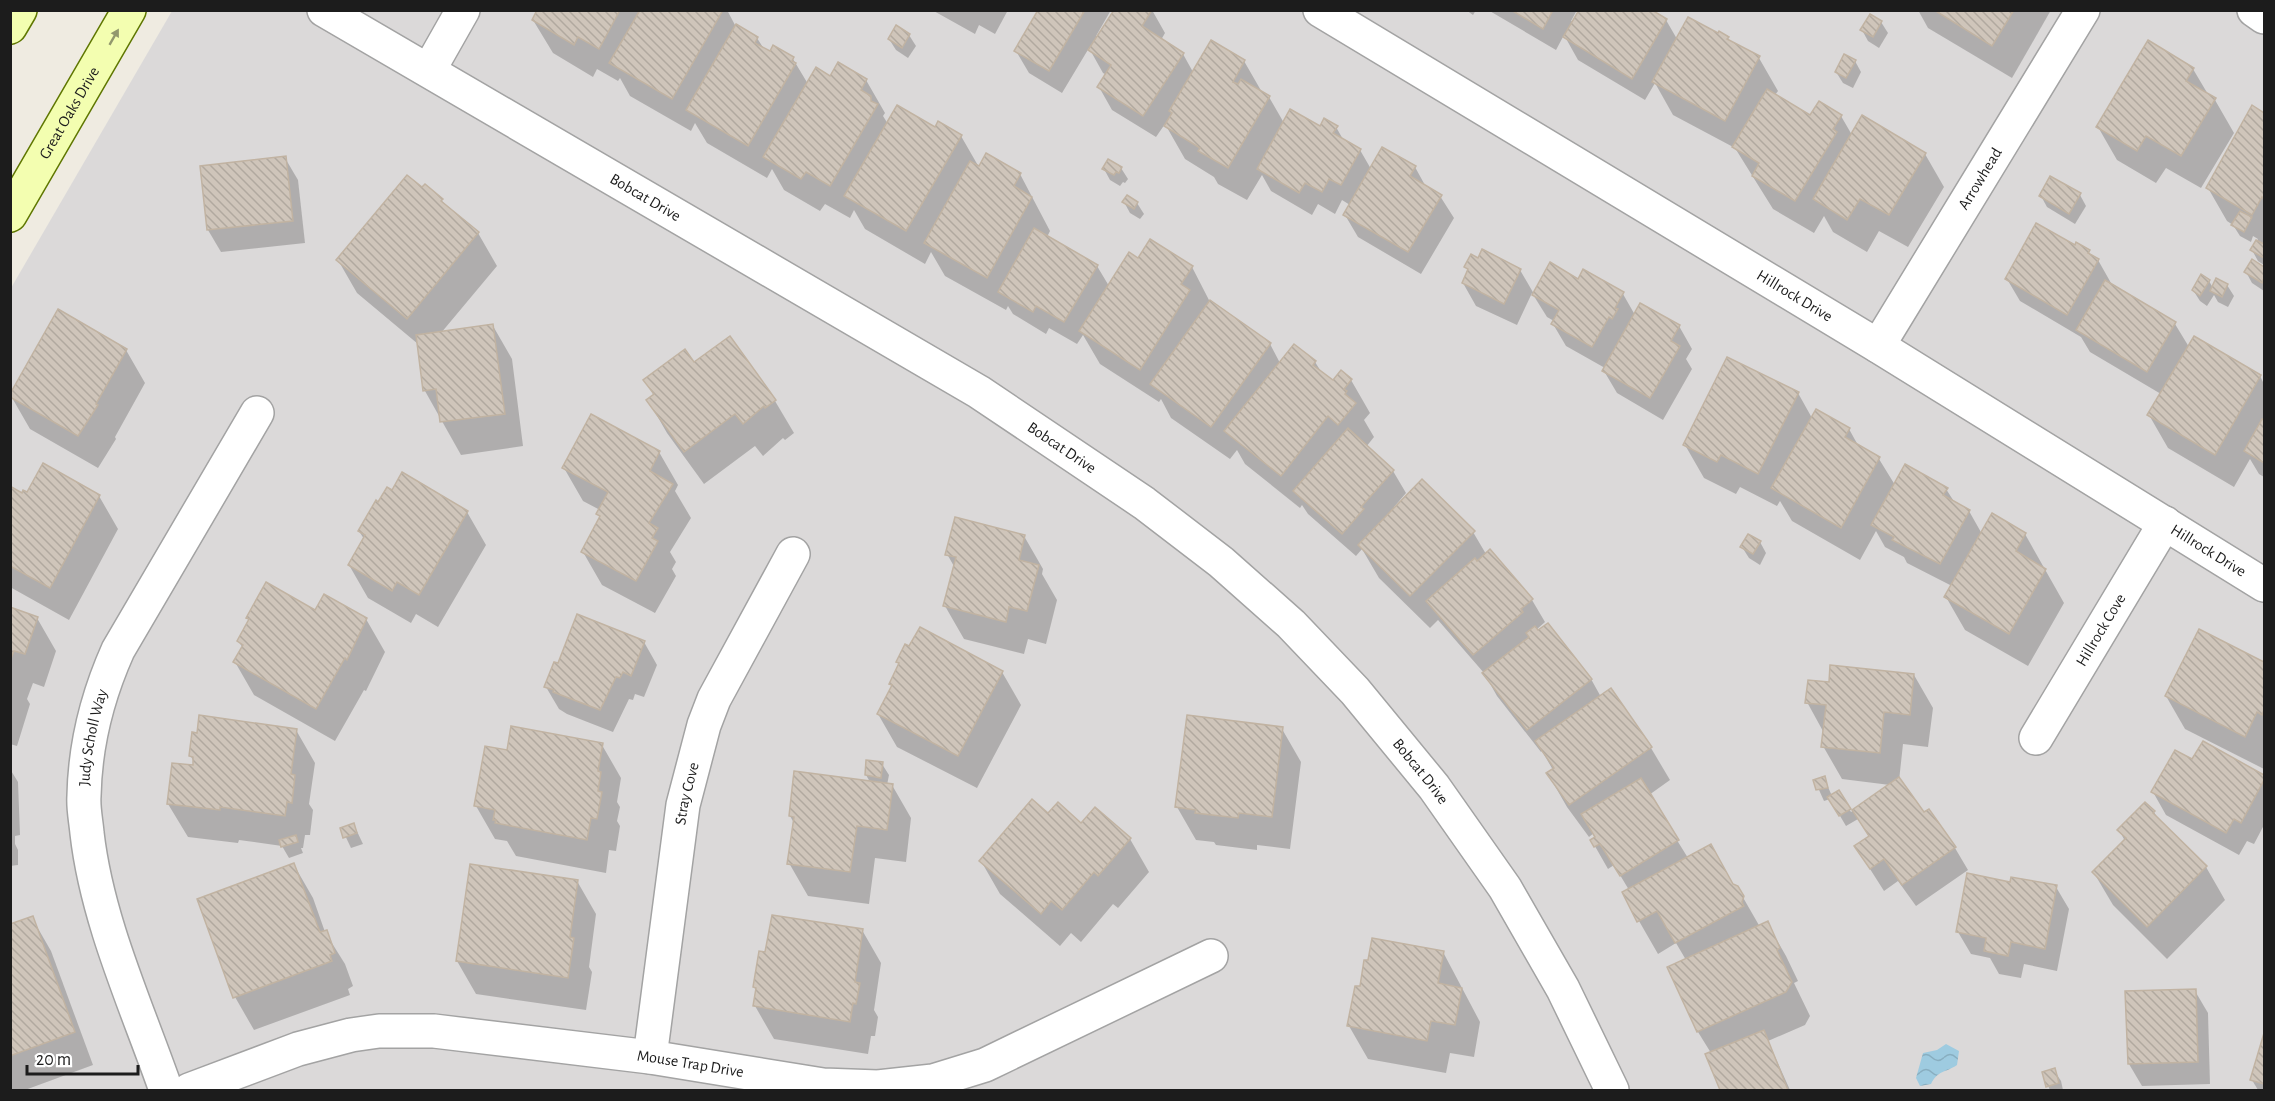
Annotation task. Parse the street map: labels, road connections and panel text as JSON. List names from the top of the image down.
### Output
{
  "streets": {
    "street": [
      "Great Oaks Drive",
      "Arrowhead",
      "Bobcat Drive",
      "Hillrock Drive",
      "Hillrock Cove",
      "Judy Scholl Way",
      "Stray Cove",
      "Mouse Trap Drive"
    ]
  },
  "crossings": [
    ["Arrowhead", "Hillrock Drive"],
    ["Hillrock Drive", "Hillrock Cove"],
    ["Stray Cove", "Mouse Trap Drive"]
  ],
  "one_way": ["Great Oaks Drive"],
  "scale_bar": "20 m"
}
